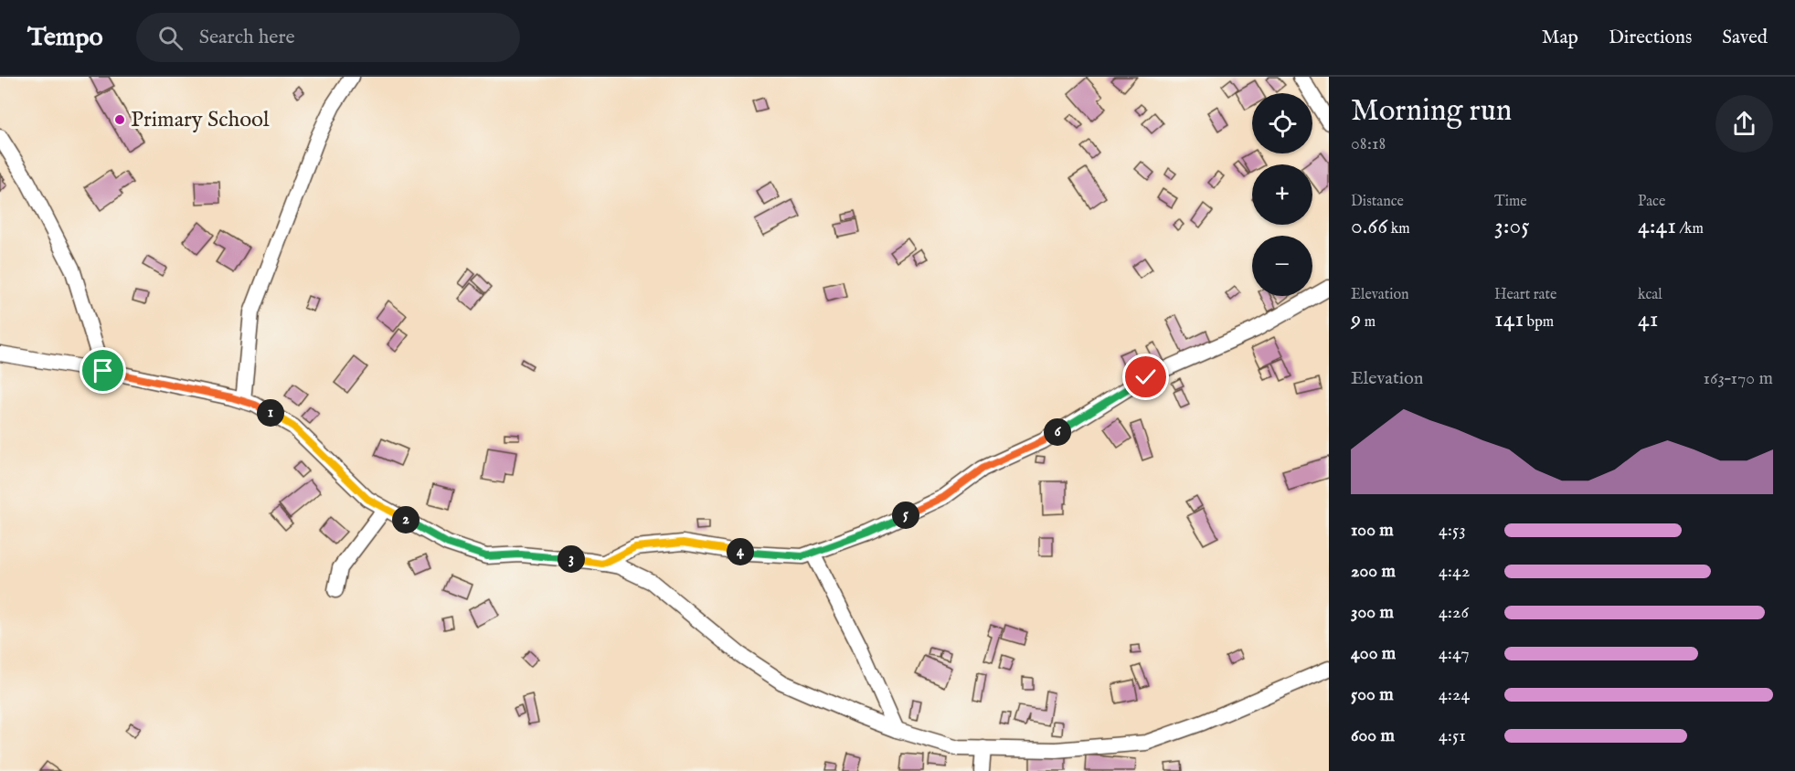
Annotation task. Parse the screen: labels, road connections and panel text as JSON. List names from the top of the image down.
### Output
{
  "places": ["Primary School"],
  "page": {
    "header": "Tempo",
    "search": "Search here",
    "nav": ["Map", "Directions", "Saved"],
    "heading": ["Morning run", "08:18"],
    "map_buttons": ["+", "−"],
    "stats": [
      ["Distance", "0.66 km"],
      ["Time", "3:05"],
      ["Pace", "4:41 /km"],
      ["Elevation", "9 m"],
      ["Heart rate", "141 bpm"],
      ["kcal", "41"]
    ],
    "chart": ["Elevation", "163–170 m"],
    "pins": [
      "1",
      "6",
      "5",
      "2",
      "4",
      "3"
    ],
    "list": [
      {
        "name": "100 m",
        "note": "4:53"
      },
      {
        "name": "200 m",
        "note": "4:42"
      },
      {
        "name": "300 m",
        "note": "4:26"
      },
      {
        "name": "400 m",
        "note": "4:47"
      },
      {
        "name": "500 m",
        "note": "4:24"
      },
      {
        "name": "600 m",
        "note": "4:51"
      }
    ]
  }
}
